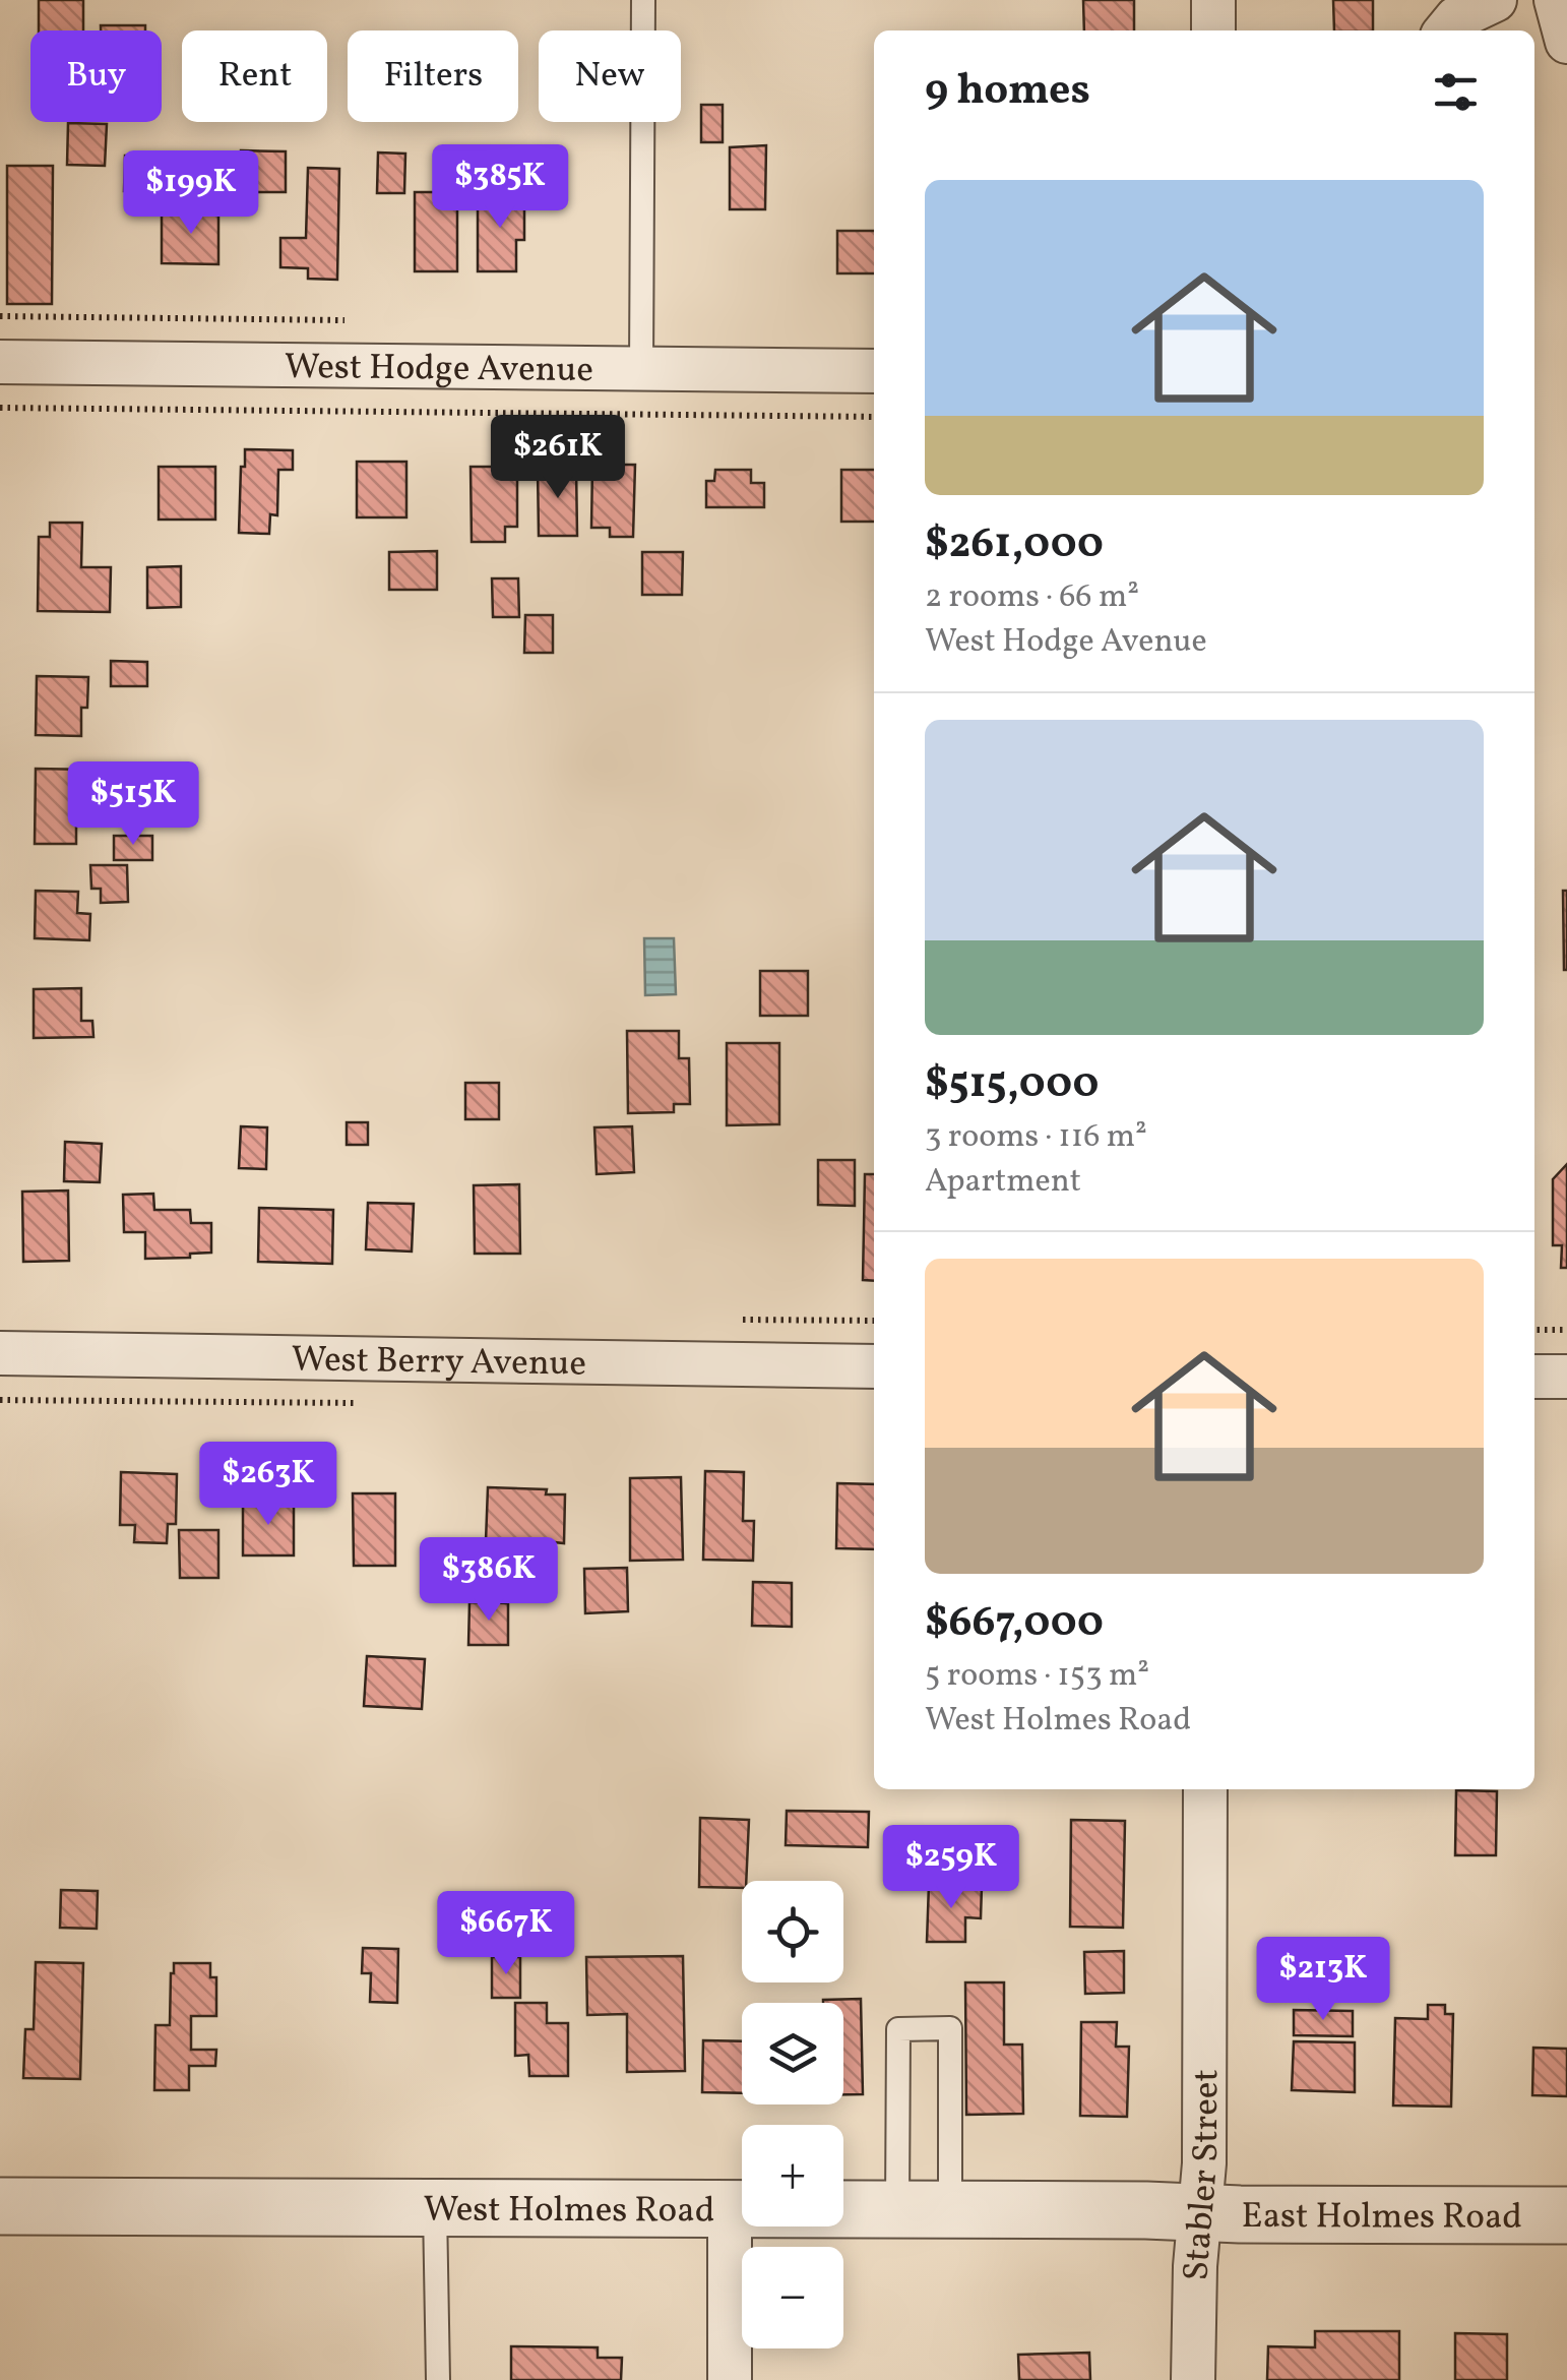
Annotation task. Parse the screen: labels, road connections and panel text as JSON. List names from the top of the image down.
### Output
{
  "streets": {
    "street": [
      "West Hodge Avenue",
      "West Berry Avenue",
      "Stabler Street",
      "West Holmes Road",
      "East Holmes Road"
    ]
  },
  "crossings": [
    ["Stabler Street", "West Holmes Road"],
    ["Stabler Street", "East Holmes Road"],
    ["West Holmes Road", "East Holmes Road"]
  ],
  "page": {
    "chip": [
      "Buy",
      "Rent",
      "Filters",
      "New"
    ],
    "heading": "9 homes",
    "price": [
      "$385K",
      "$199K",
      "$261K",
      "$515K",
      "$263K",
      "$386K",
      "$259K",
      "$667K",
      "$213K"
    ],
    "list": [
      {
        "name": "$261,000",
        "note": "2 rooms · 66 m² · West Hodge Avenue"
      },
      {
        "name": "$515,000",
        "note": "3 rooms · 116 m² · Apartment"
      },
      {
        "name": "$667,000",
        "note": "5 rooms · 153 m² · West Holmes Road"
      }
    ],
    "map_buttons": ["+", "−"]
  }
}
